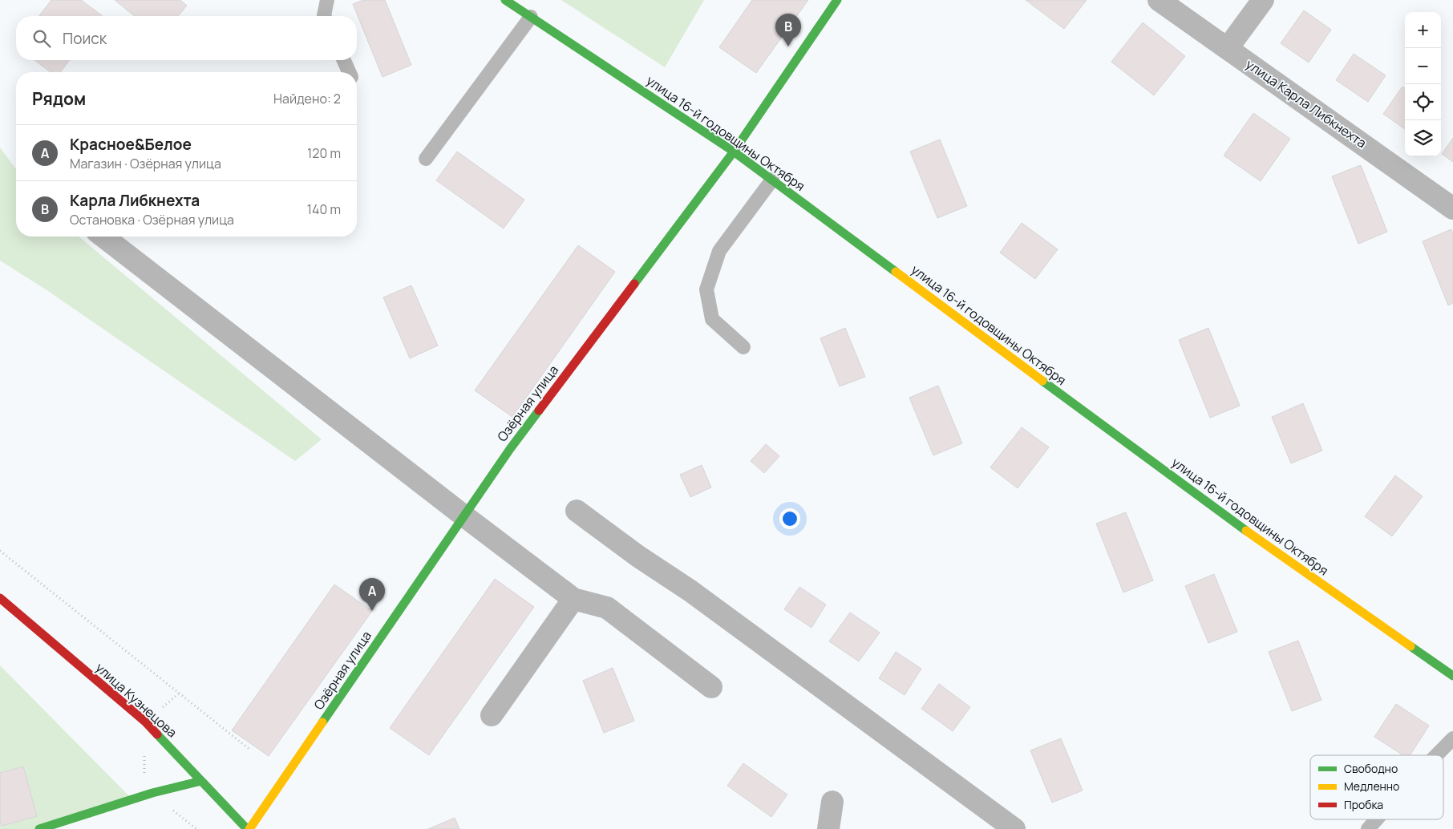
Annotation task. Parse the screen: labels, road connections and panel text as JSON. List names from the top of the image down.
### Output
{
  "streets": {
    "street": [
      "улица Карла Либкнехта",
      "улица 16-й годовщины Октября",
      "Озёрная улица",
      "улица Кузнецова"
    ]
  },
  "crossings": [
    ["улица 16-й годовщины Октября", "Озёрная улица"],
    ["Озёрная улица", "улица Кузнецова"]
  ],
  "legend": ["Свободно", "Медленно", "Пробка"],
  "page": {
    "map_buttons": ["+", "−"],
    "pins": ["B", "A"],
    "search": "Поиск",
    "heading": ["Рядом", "Найдено: 2"],
    "list": [
      {
        "mark": "A",
        "name": "Красное&Белое",
        "note": "Магазин · Озёрная улица",
        "value": "120 m"
      },
      {
        "mark": "B",
        "name": "Карла Либкнехта",
        "note": "Остановка · Озёрная улица",
        "value": "140 m"
      }
    ]
  }
}
